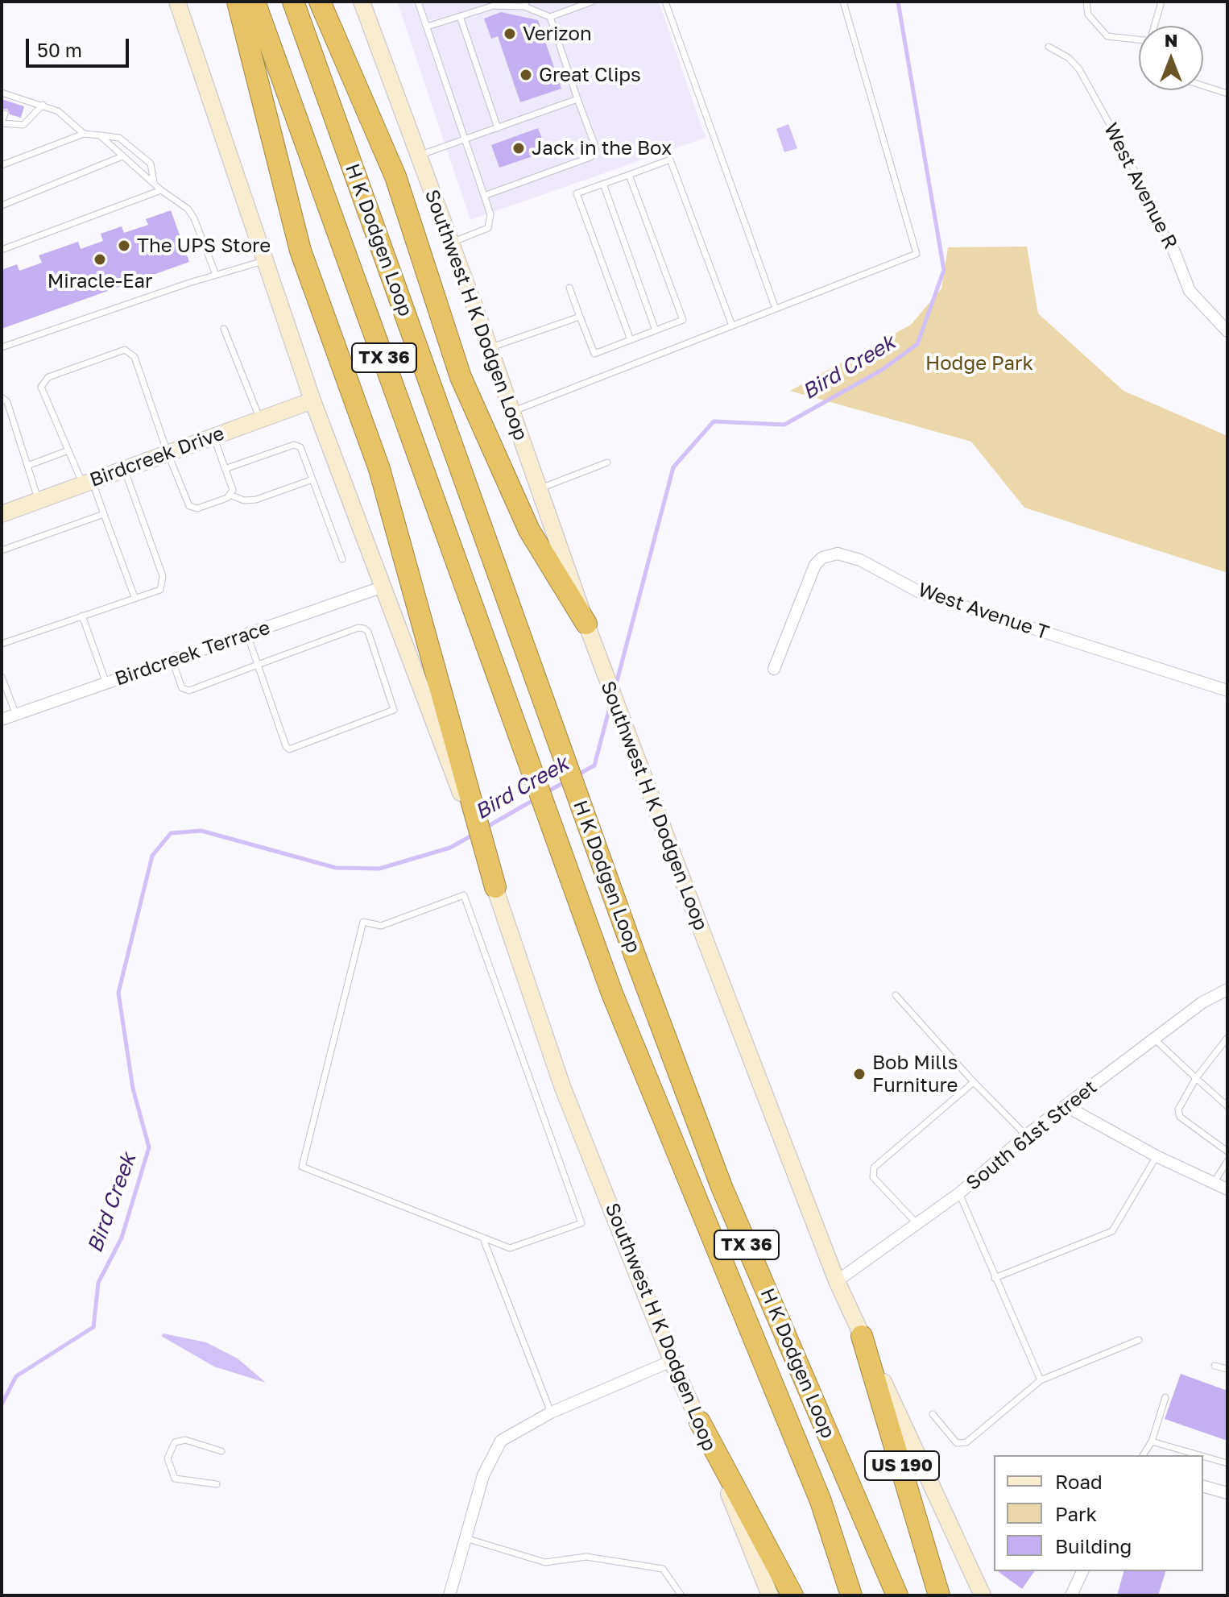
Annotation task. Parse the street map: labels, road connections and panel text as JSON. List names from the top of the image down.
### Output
{
  "streets": {
    "highway": ["H K Dodgen Loop", "TX 36", "US 190"],
    "main road": ["Southwest H K Dodgen Loop", "Birdcreek Drive"],
    "street": [
      "West Avenue R",
      "West Avenue T",
      "Birdcreek Terrace",
      "South 61st Street"
    ]
  },
  "crossings": [
    ["Southwest H K Dodgen Loop", "South 61st Street"],
    ["Southwest H K Dodgen Loop", "US 190"]
  ],
  "water": ["Bird Creek"],
  "parks": ["Hodge Park"],
  "places": [
    "Verizon",
    "Great Clips",
    "Jack in the Box",
    "The UPS Store",
    "Miracle-Ear",
    "Bob Mills Furniture"
  ],
  "legend": ["Road", "Park", "Building"],
  "scale_bar": "50 m",
  "north": "top"
}
